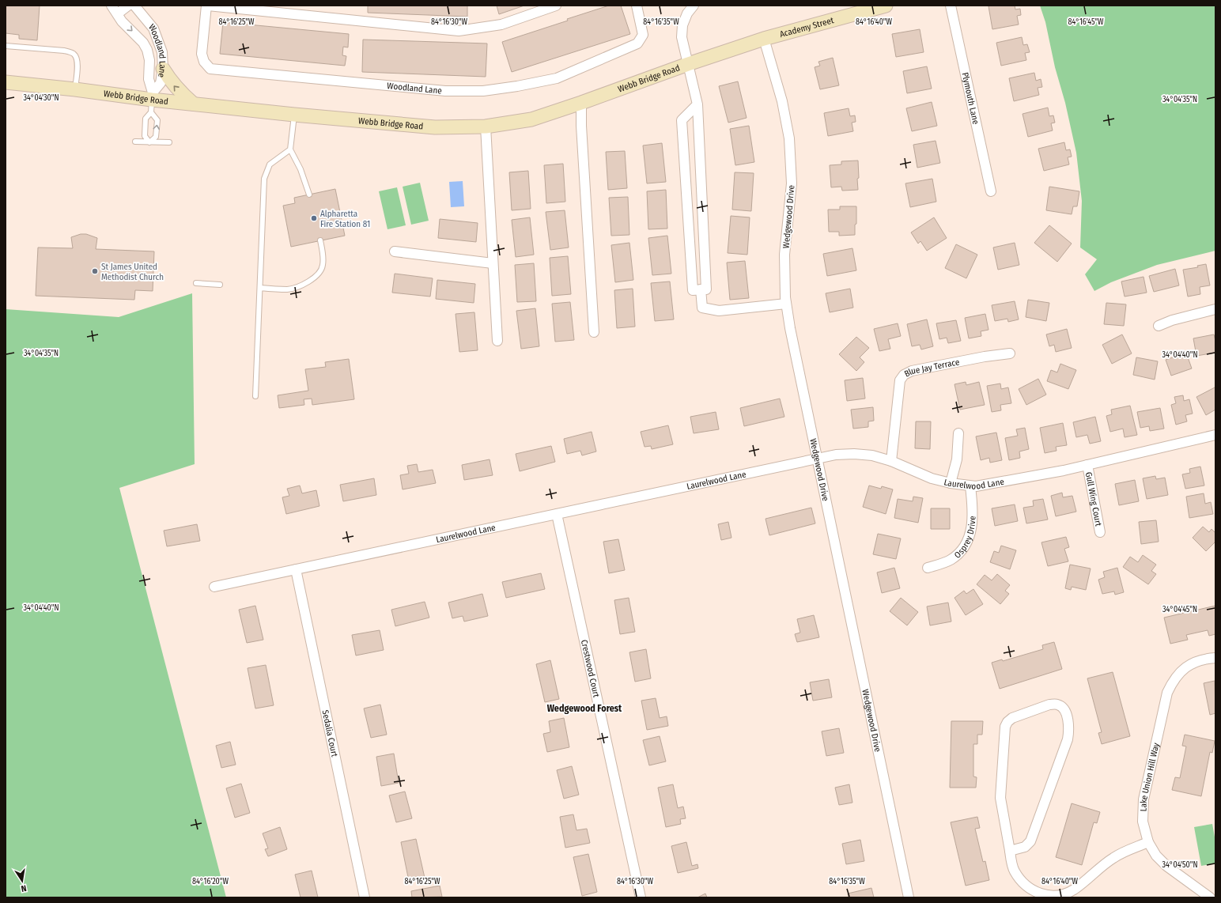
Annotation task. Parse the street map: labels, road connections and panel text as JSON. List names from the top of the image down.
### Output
{
  "streets": {
    "street": [
      "Academy Street",
      "Woodland Lane",
      "Webb Bridge Road",
      "Plymouth Lane",
      "Wedgewood Drive",
      "Blue Jay Terrace",
      "Laurelwood Lane",
      "Gull Wing Court",
      "Osprey Drive",
      "Crestwood Court",
      "Sedalia Court",
      "Lake Union Hill Way"
    ]
  },
  "crossings": [
    ["Academy Street", "Webb Bridge Road"],
    ["Academy Street", "Wedgewood Drive"],
    ["Woodland Lane", "Webb Bridge Road"],
    ["Webb Bridge Road", "Wedgewood Drive"],
    ["Wedgewood Drive", "Laurelwood Lane"],
    ["Blue Jay Terrace", "Laurelwood Lane"],
    ["Laurelwood Lane", "Gull Wing Court"],
    ["Laurelwood Lane", "Osprey Drive"],
    ["Laurelwood Lane", "Crestwood Court"],
    ["Laurelwood Lane", "Sedalia Court"]
  ],
  "districts": ["Wedgewood Forest"],
  "places": ["Alpharetta Fire Station 81", "St James United Methodist Church"],
  "north": "bottom",
  "coordinates": [
    "84°16'25\"W",
    "84°16'30\"W",
    "84°16'35\"W",
    "84°16'40\"W",
    "84°16'45\"W",
    "34°04'30\"N",
    "34°04'35\"N",
    "34°04'40\"N",
    "34°04'45\"N",
    "34°04'50\"N",
    "84°16'20\"W"
  ]
}
